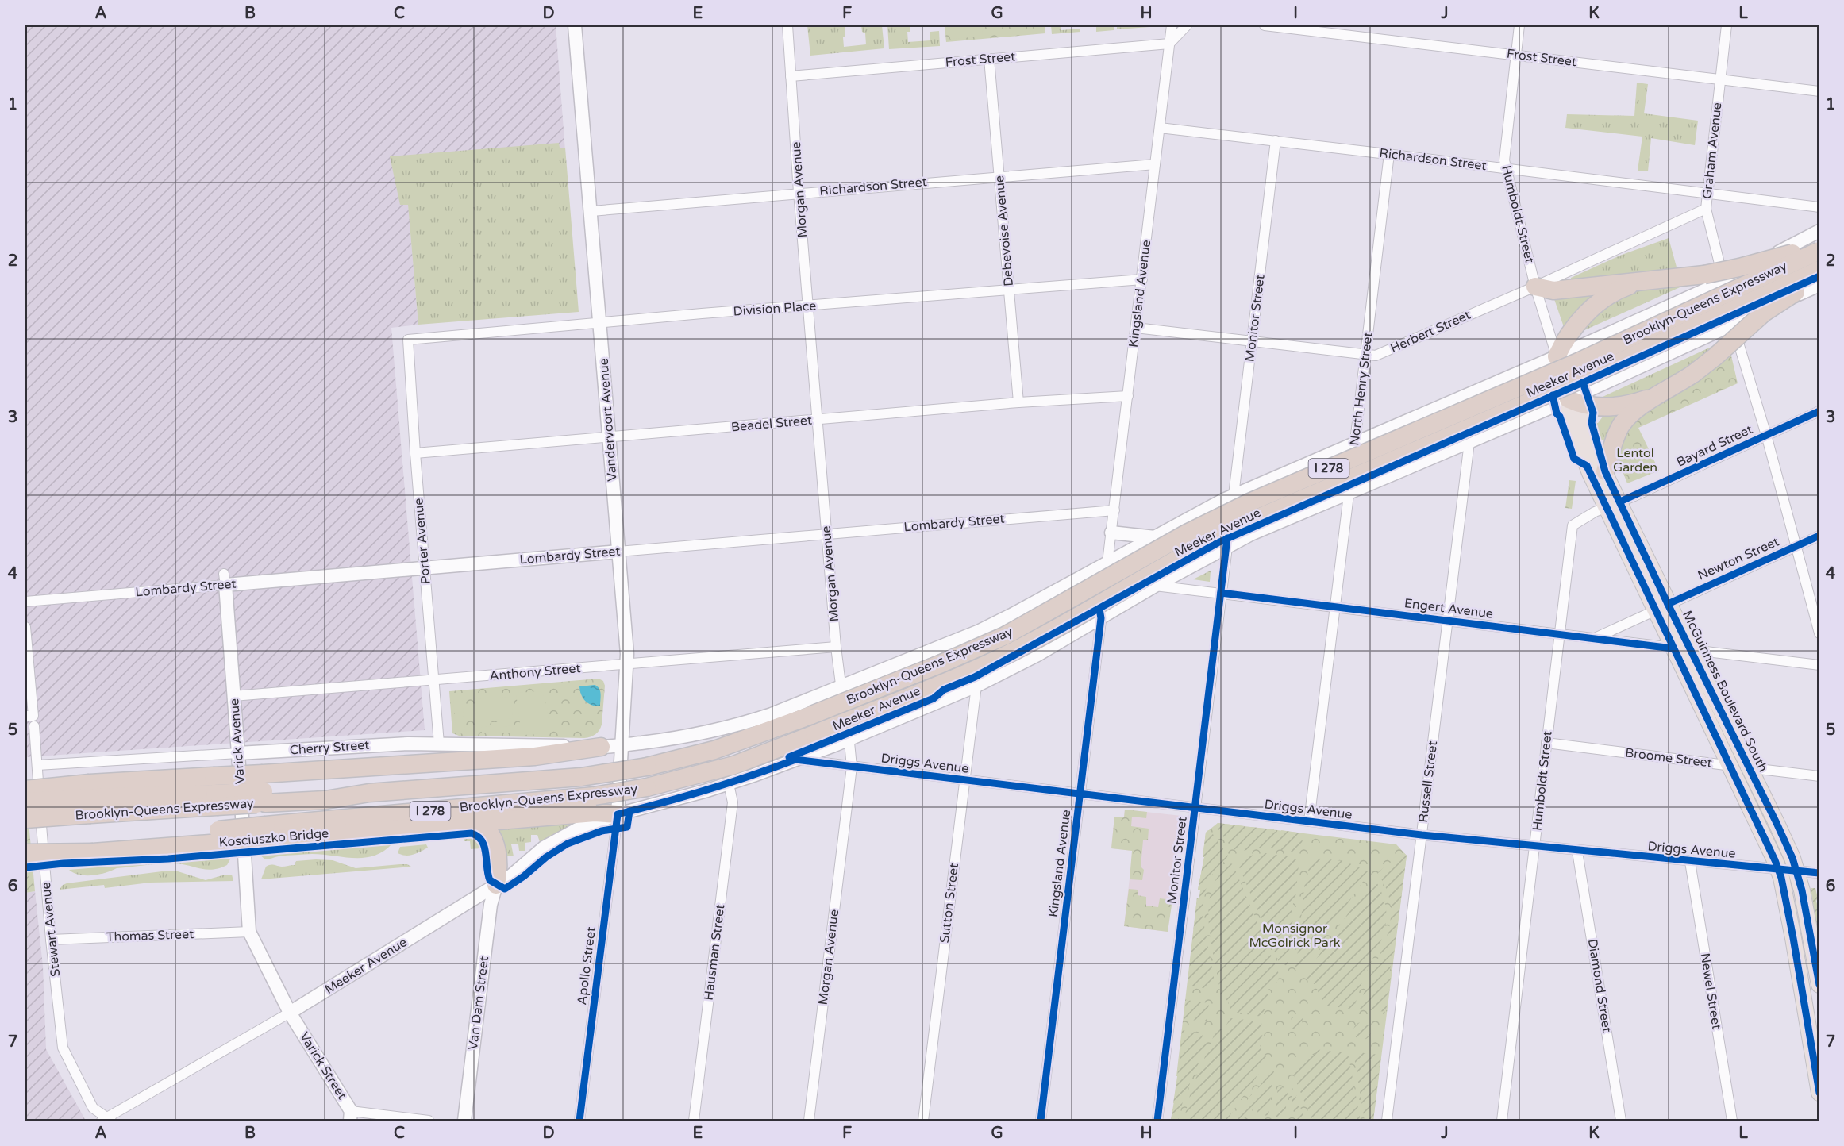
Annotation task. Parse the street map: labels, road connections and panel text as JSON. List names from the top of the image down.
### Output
{
  "streets": {
    "highway": ["Brooklyn-Queens Expressway", "I 278"],
    "main road": [
      "Humboldt Street",
      "Meeker Avenue",
      "Vandervoort Avenue",
      "Lombardy Street",
      "McGuinness Boulevard South",
      "Varick Avenue",
      "Cherry Street",
      "Van Dam Street",
      "Varick Street"
    ],
    "street": [
      "Frost Street",
      "Graham Avenue",
      "Richardson Street",
      "Morgan Avenue",
      "Debevoise Avenue",
      "Kingsland Avenue",
      "Division Place",
      "Monitor Street",
      "Herbert Street",
      "North Henry Street",
      "Beadel Street",
      "Bayard Street",
      "Porter Avenue",
      "Newton Street",
      "Engert Avenue",
      "Anthony Street",
      "Broome Street",
      "Driggs Avenue",
      "Russell Street",
      "Sutton Street",
      "Stewart Avenue",
      "Thomas Street",
      "Hausman Street",
      "Apollo Street",
      "Diamond Street",
      "Newel Street"
    ],
    "cycle path": ["Kosciuszko Bridge"]
  },
  "crossings": [
    ["Frost Street", "Graham Avenue"],
    ["Frost Street", "Morgan Avenue"],
    ["Frost Street", "Humboldt Street"],
    ["Frost Street", "Debevoise Avenue"],
    ["Frost Street", "Kingsland Avenue"],
    ["Graham Avenue", "Richardson Street"],
    ["Graham Avenue", "Herbert Street"],
    ["Graham Avenue", "Meeker Avenue"],
    ["Graham Avenue", "Bayard Street"],
    ["Graham Avenue", "Newton Street"],
    ["Richardson Street", "Morgan Avenue"],
    ["Richardson Street", "Humboldt Street"],
    ["Richardson Street", "Debevoise Avenue"],
    ["Richardson Street", "Kingsland Avenue"],
    ["Richardson Street", "Monitor Street"],
    ["Richardson Street", "North Henry Street"],
    ["Richardson Street", "Vandervoort Avenue"],
    ["Morgan Avenue", "Division Place"],
    ["Morgan Avenue", "Meeker Avenue"],
    ["Morgan Avenue", "Beadel Street"],
    ["Morgan Avenue", "Lombardy Street"],
    ["Morgan Avenue", "Anthony Street"],
    ["Morgan Avenue", "Driggs Avenue"],
    ["Humboldt Street", "Herbert Street"],
    ["Humboldt Street", "Meeker Avenue"],
    ["Humboldt Street", "Bayard Street"],
    ["Humboldt Street", "Engert Avenue"],
    ["Humboldt Street", "McGuinness Boulevard South"],
    ["Humboldt Street", "Broome Street"],
    ["Humboldt Street", "Driggs Avenue"],
    ["Debevoise Avenue", "Division Place"],
    ["Debevoise Avenue", "Beadel Street"],
    ["Kingsland Avenue", "Division Place"],
    ["Kingsland Avenue", "Herbert Street"],
    ["Kingsland Avenue", "Meeker Avenue"],
    ["Kingsland Avenue", "Beadel Street"],
    ["Kingsland Avenue", "Lombardy Street"],
    ["Kingsland Avenue", "Driggs Avenue"],
    ["Brooklyn-Queens Expressway", "I 278"],
    ["Division Place", "Vandervoort Avenue"],
    ["Division Place", "Porter Avenue"],
    ["Monitor Street", "Herbert Street"],
    ["Monitor Street", "Meeker Avenue"],
    ["Monitor Street", "Engert Avenue"],
    ["Monitor Street", "Driggs Avenue"],
    ["Herbert Street", "North Henry Street"],
    ["Meeker Avenue", "North Henry Street"],
    ["Meeker Avenue", "Vandervoort Avenue"],
    ["Meeker Avenue", "Engert Avenue"],
    ["Meeker Avenue", "McGuinness Boulevard South"],
    ["Meeker Avenue", "Varick Avenue"],
    ["Meeker Avenue", "Cherry Street"],
    ["Meeker Avenue", "Driggs Avenue"],
    ["Meeker Avenue", "Russell Street"],
    ["Meeker Avenue", "Sutton Street"],
    ["Meeker Avenue", "Stewart Avenue"],
    ["Meeker Avenue", "Hausman Street"],
    ["Meeker Avenue", "Apollo Street"],
    ["Meeker Avenue", "Van Dam Street"],
    ["Meeker Avenue", "Varick Street"],
    ["North Henry Street", "Engert Avenue"],
    ["North Henry Street", "Driggs Avenue"],
    ["Vandervoort Avenue", "Beadel Street"],
    ["Vandervoort Avenue", "Lombardy Street"],
    ["Vandervoort Avenue", "Anthony Street"],
    ["Vandervoort Avenue", "Cherry Street"],
    ["Vandervoort Avenue", "Apollo Street"],
    ["Beadel Street", "Porter Avenue"],
    ["Bayard Street", "McGuinness Boulevard South"],
    ["Lombardy Street", "Porter Avenue"],
    ["Lombardy Street", "Varick Avenue"],
    ["Porter Avenue", "Anthony Street"],
    ["Porter Avenue", "Cherry Street"],
    ["Newton Street", "Engert Avenue"],
    ["Newton Street", "McGuinness Boulevard South"],
    ["Engert Avenue", "McGuinness Boulevard South"],
    ["Engert Avenue", "Russell Street"],
    ["Anthony Street", "Varick Avenue"],
    ["McGuinness Boulevard South", "Broome Street"],
    ["McGuinness Boulevard South", "Driggs Avenue"],
    ["Varick Avenue", "Cherry Street"],
    ["Varick Avenue", "Thomas Street"],
    ["Varick Avenue", "Varick Street"],
    ["Cherry Street", "Stewart Avenue"],
    ["Driggs Avenue", "Russell Street"],
    ["Driggs Avenue", "Sutton Street"],
    ["Driggs Avenue", "Diamond Street"],
    ["Driggs Avenue", "Newel Street"],
    ["Stewart Avenue", "Thomas Street"]
  ],
  "parks": ["Lentol Garden", "Monsignor McGolrick Park"],
  "grid": {
    "columns": [
      "A",
      "B",
      "C",
      "D",
      "E",
      "F",
      "G",
      "H",
      "I",
      "J",
      "K",
      "L"
    ],
    "rows": [
      "1",
      "2",
      "3",
      "4",
      "5",
      "6",
      "7"
    ]
  }
}
